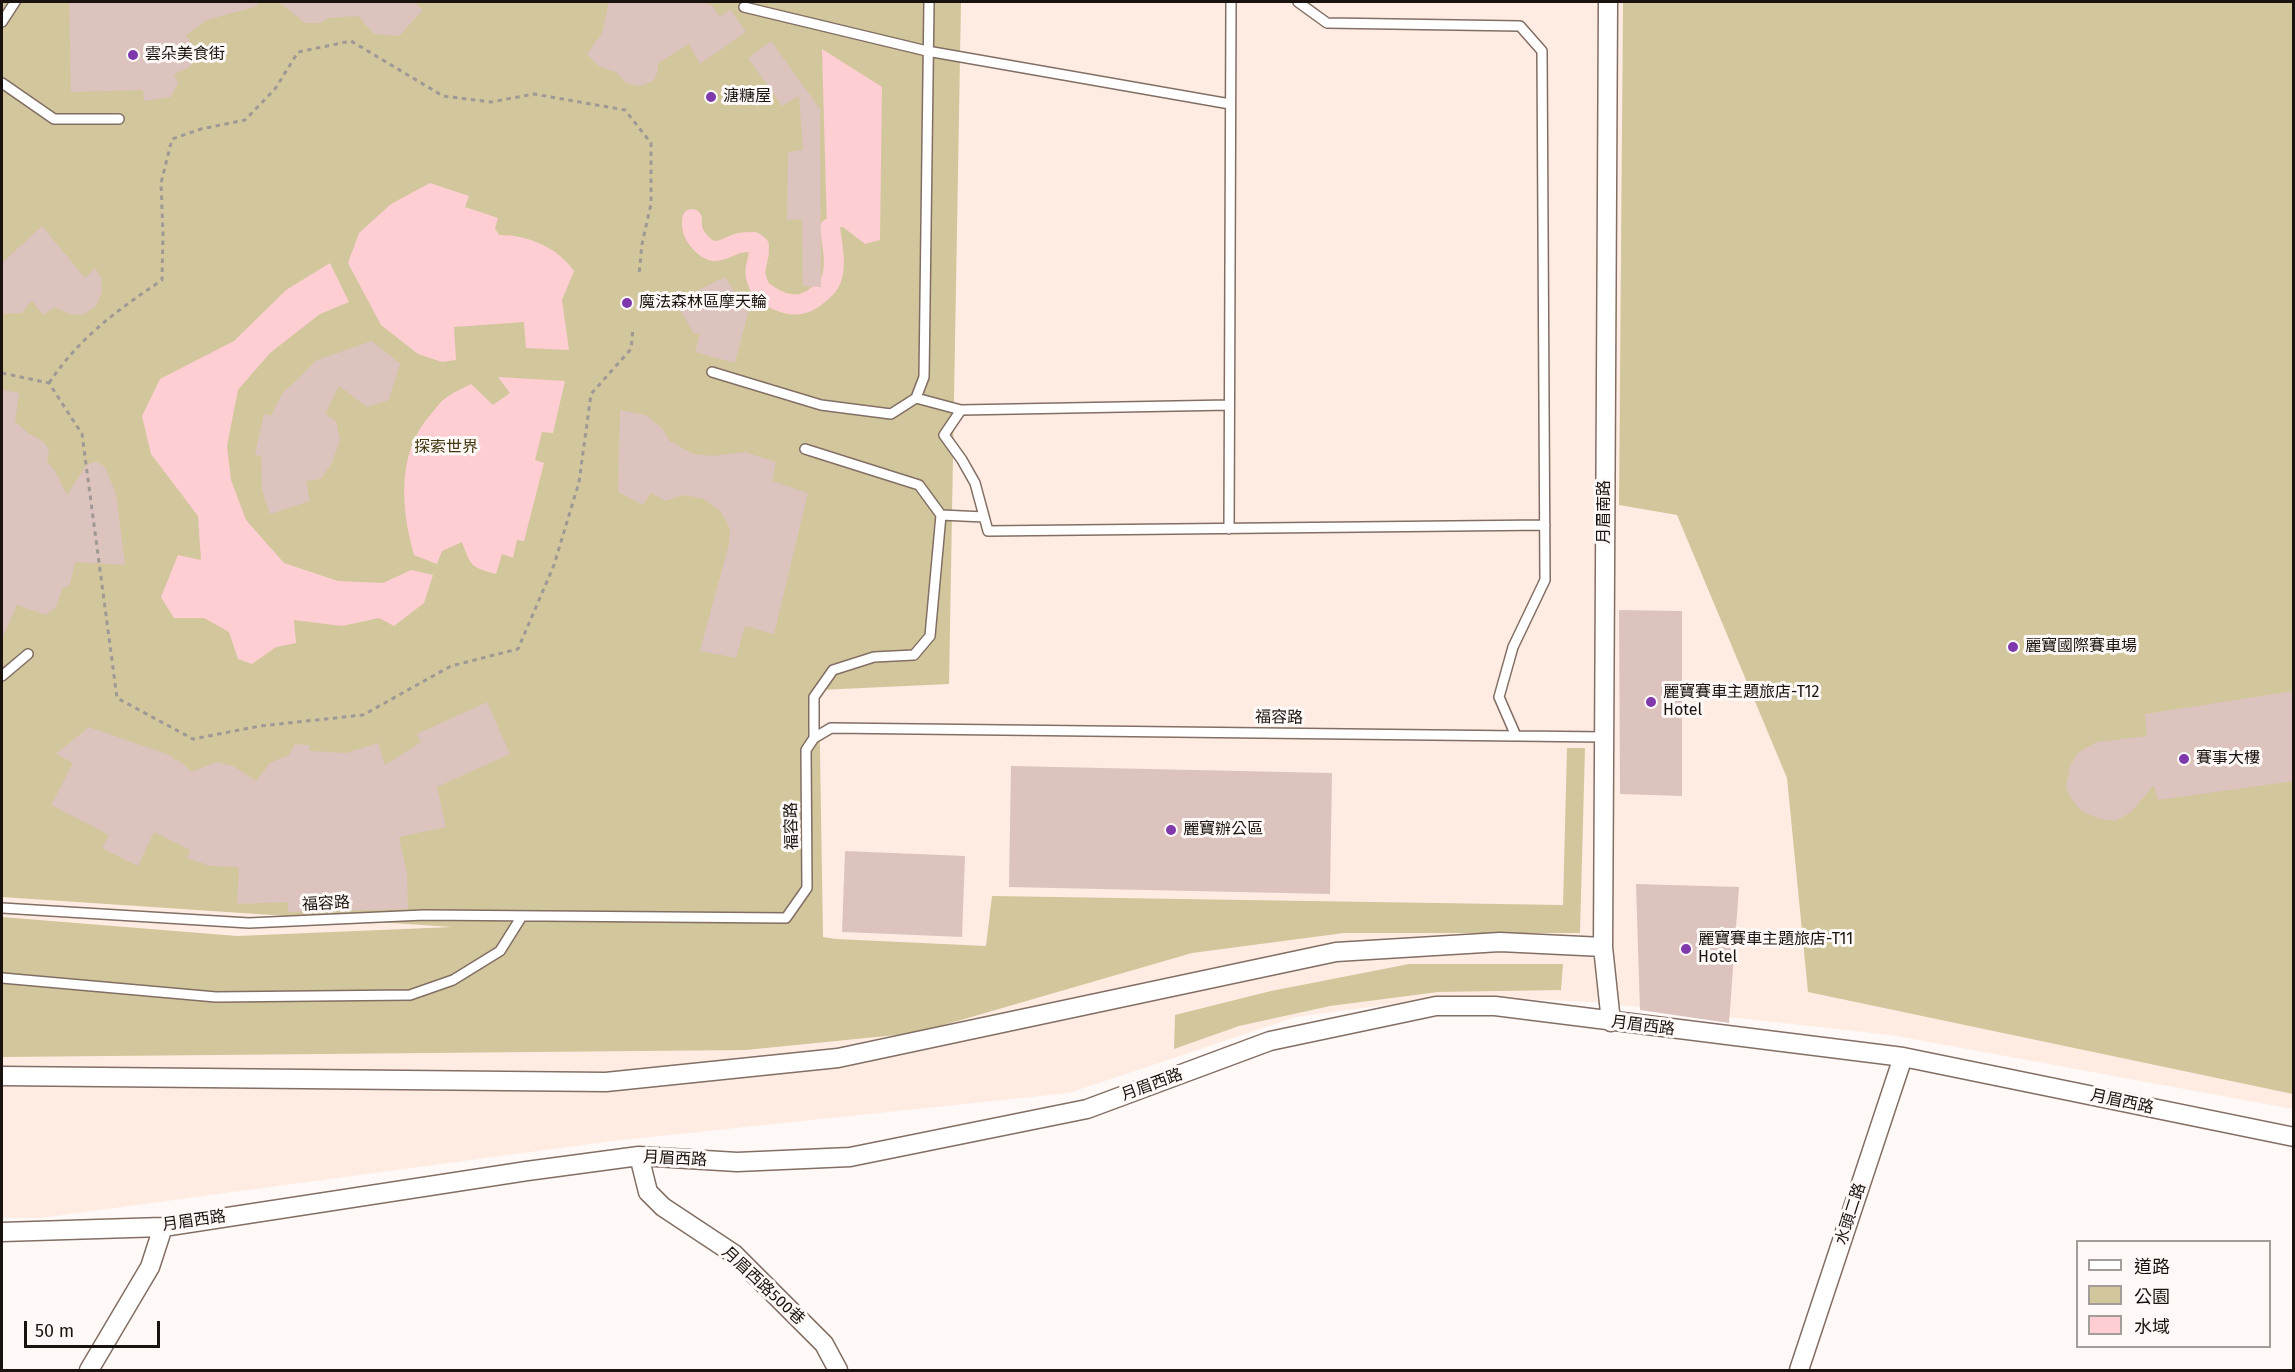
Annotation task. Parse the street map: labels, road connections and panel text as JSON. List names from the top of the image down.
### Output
{
  "streets": {
    "street": [
      "月眉南路",
      "月眉西路",
      "水頭二路",
      "月眉西路500巷"
    ],
    "lane": ["福容路"]
  },
  "crossings": [
    ["月眉南路", "福容路"],
    ["月眉南路", "月眉西路"],
    ["月眉西路", "水頭二路"],
    ["月眉西路", "月眉西路500巷"]
  ],
  "parks": ["探索世界"],
  "places": [
    "雲朵美食街",
    "溏糖屋",
    "魔法森林區摩天輪",
    "麗寶國際賽車場",
    "麗寶賽車主題旅店-T12 Hotel",
    "賽事大樓",
    "麗寶辦公區",
    "麗寶賽車主題旅店-T11 Hotel"
  ],
  "legend": ["道路", "公園", "水域"],
  "scale_bar": "50 m"
}
